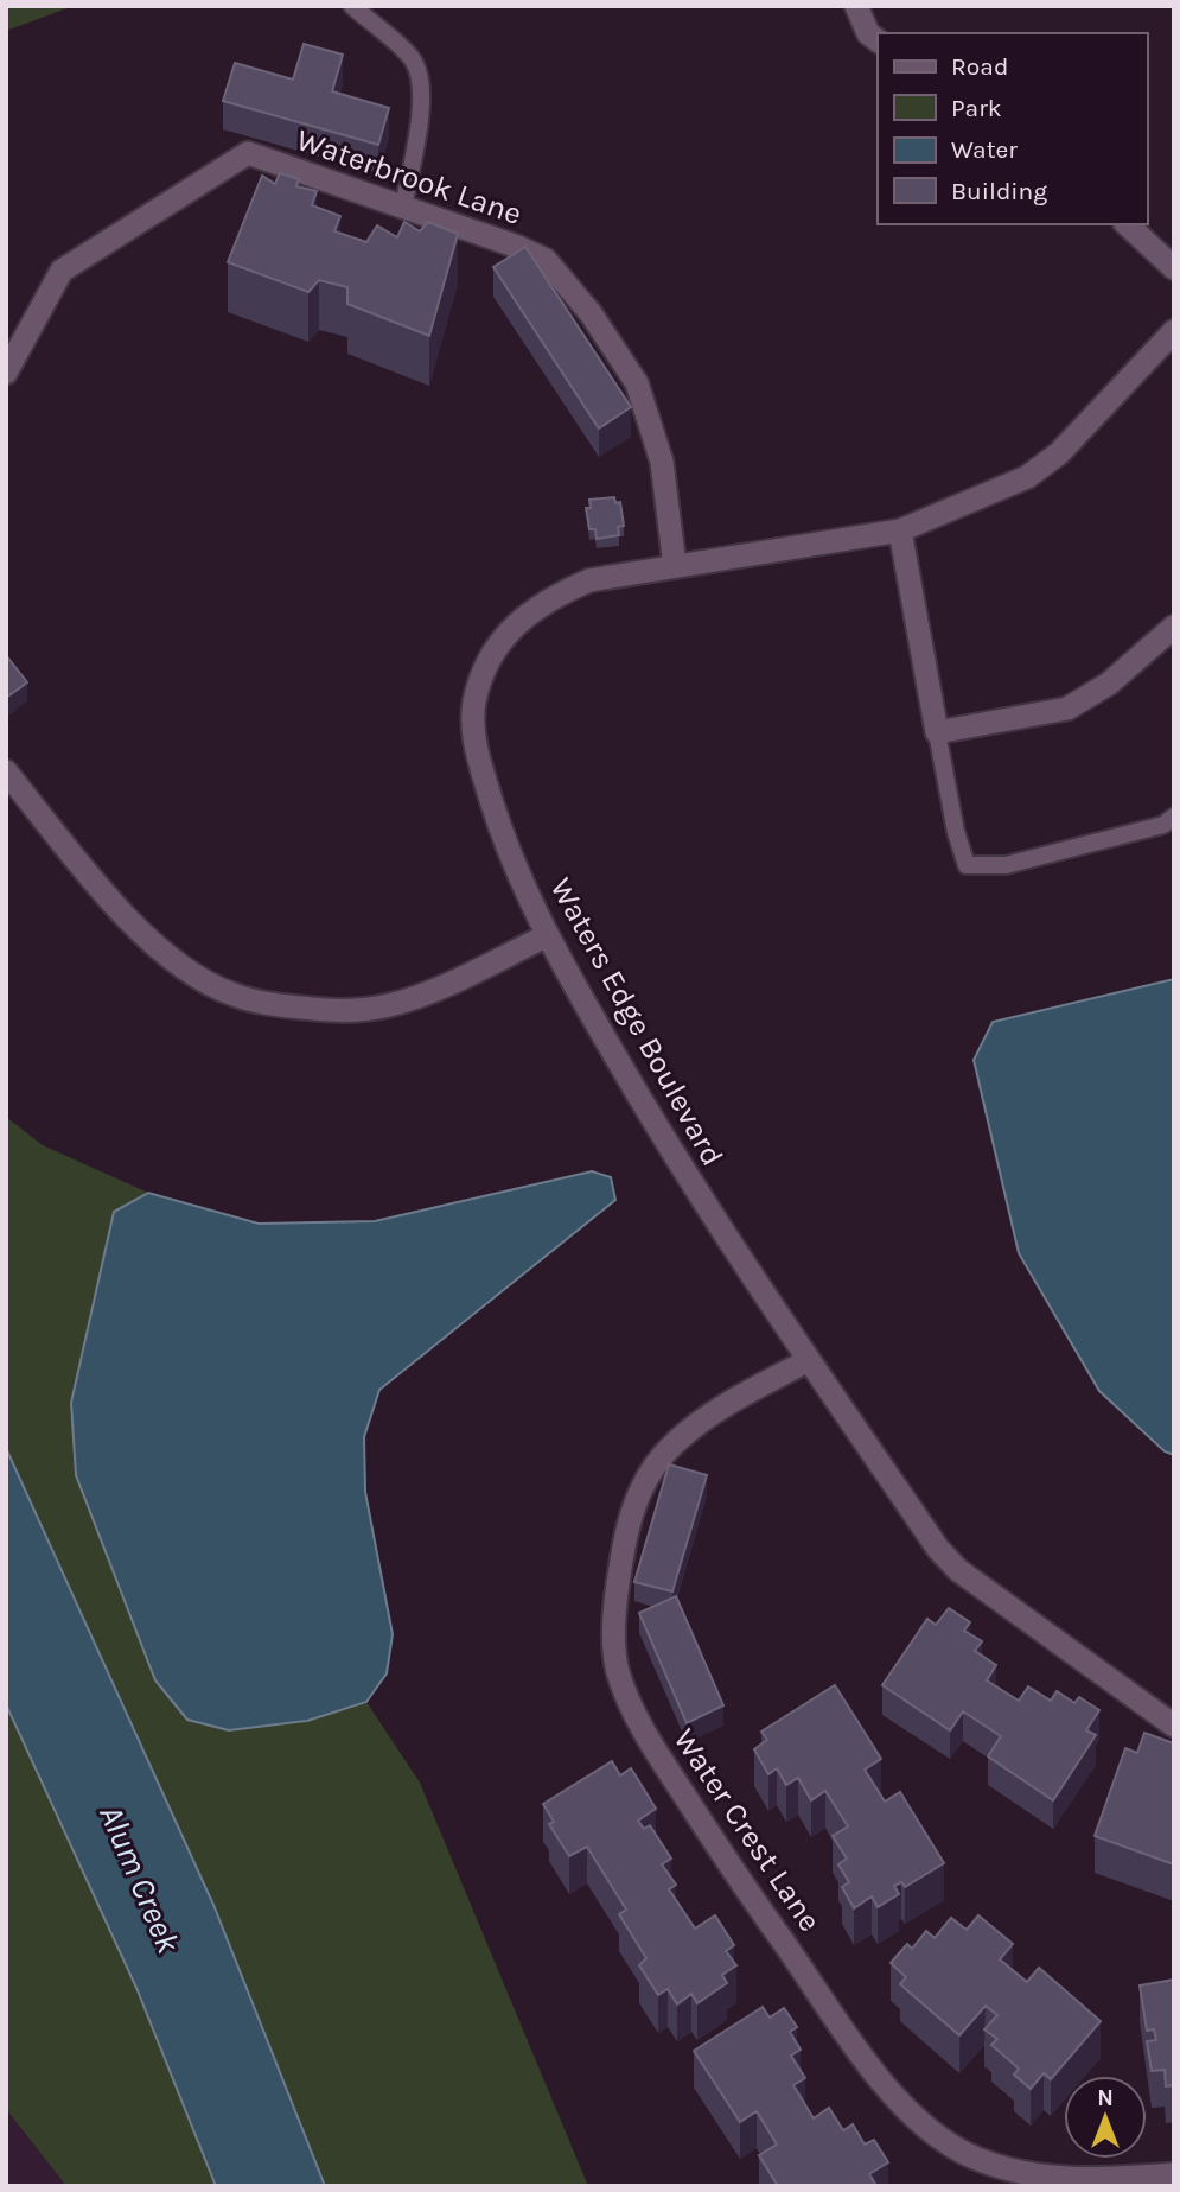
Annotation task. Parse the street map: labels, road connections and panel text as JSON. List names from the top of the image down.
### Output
{
  "streets": {
    "street": ["Waterbrook Lane", "Waters Edge Boulevard", "Water Crest Lane"]
  },
  "crossings": [
    ["Waterbrook Lane", "Waters Edge Boulevard"],
    ["Waters Edge Boulevard", "Water Crest Lane"]
  ],
  "water": ["Alum Creek"],
  "legend": [
    "Road",
    "Park",
    "Water",
    "Building"
  ],
  "north": "top"
}
